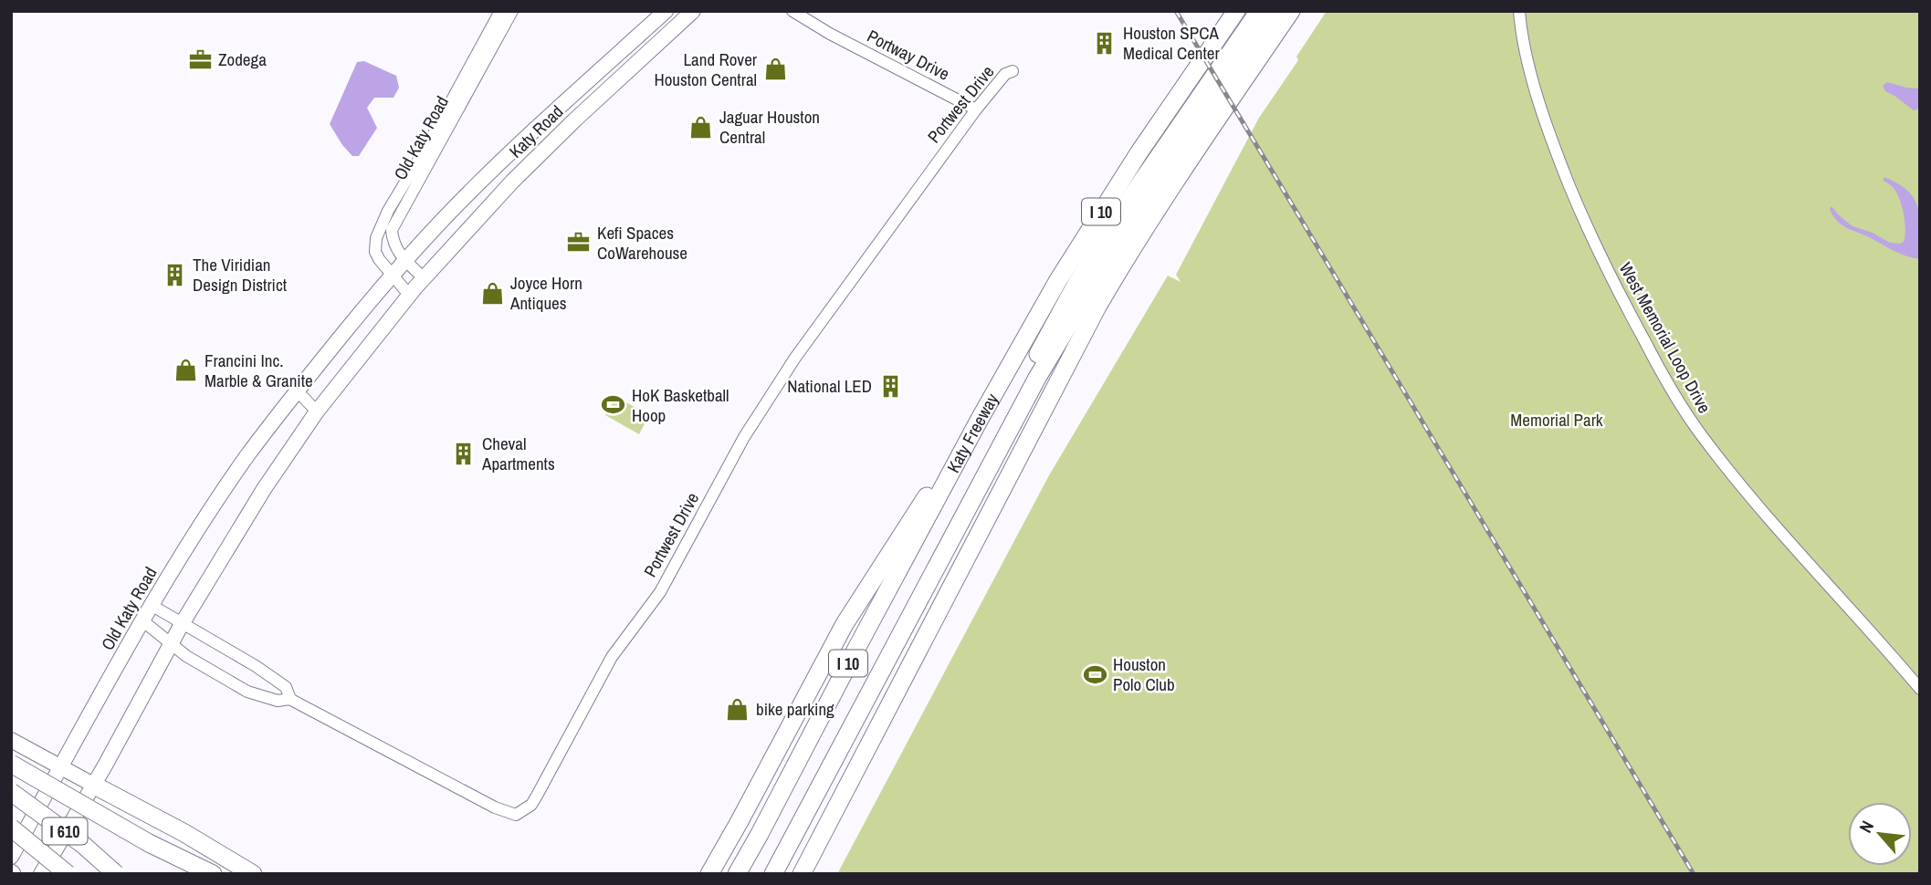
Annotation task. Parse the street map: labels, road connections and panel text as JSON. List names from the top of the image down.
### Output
{
  "streets": {
    "highway": ["I 10", "Katy Freeway", "I 610"],
    "main road": ["Katy Road", "Old Katy Road"],
    "street": ["Portway Drive", "Portwest Drive", "West Memorial Loop Drive"]
  },
  "crossings": [
    ["Portway Drive", "Portwest Drive"],
    ["Portwest Drive", "Old Katy Road"],
    ["Katy Road", "Old Katy Road"]
  ],
  "parks": ["Memorial Park"],
  "places": {
    "building": [
      "Houston SPCA Medical Center",
      "The Viridian Design District",
      "National LED",
      "Cheval Apartments"
    ],
    "office": ["Zodega", "Kefi Spaces CoWarehouse"],
    "shop": [
      "Land Rover Houston Central",
      "Jaguar Houston Central",
      "Joyce Horn Antiques",
      "Francini Inc. Marble & Granite",
      "bike parking"
    ],
    "sports": ["HoK Basketball Hoop", "Houston Polo Club"]
  },
  "north": "top left"
}
